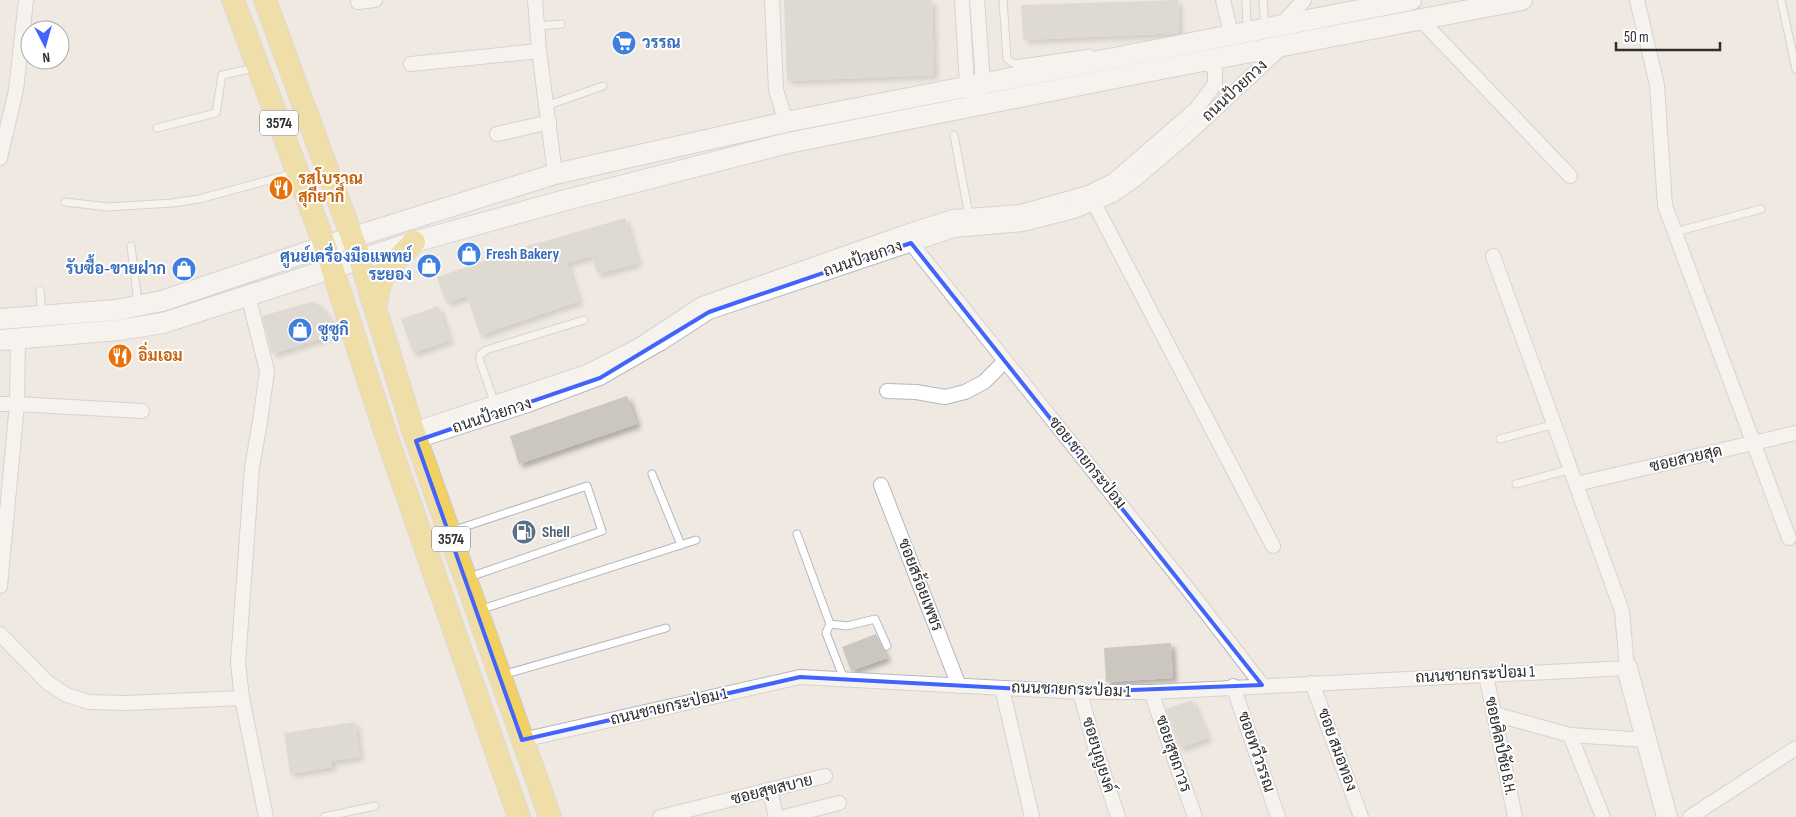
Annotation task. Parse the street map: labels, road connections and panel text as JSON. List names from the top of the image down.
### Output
{
  "streets": {
    "main road": ["3574"],
    "street": [
      "ถนนป้วยกวง",
      "ซอยสวยสุด",
      "ซอย ชายกระป่อม",
      "ซอยสร้อยเพชร",
      "ถนนชายกระป่อม 1",
      "ซอยศิลป์ชัย B.H.",
      "ซอย สมอทอง",
      "ซอยทวีวรรณ",
      "ซอยสุขถาวร",
      "ซอยบุญยงค์",
      "ซอยสุขสบาย"
    ]
  },
  "crossings": [
    ["ถนนป้วยกวง", "3574"],
    ["ถนนป้วยกวง", "ซอย ชายกระป่อม"],
    ["3574", "ถนนชายกระป่อม 1"],
    ["ซอย ชายกระป่อม", "ถนนชายกระป่อม 1"],
    ["ซอยสร้อยเพชร", "ถนนชายกระป่อม 1"],
    ["ถนนชายกระป่อม 1", "ซอยศิลป์ชัย B.H."],
    ["ถนนชายกระป่อม 1", "ซอย สมอทอง"],
    ["ถนนชายกระป่อม 1", "ซอยทวีวรรณ"],
    ["ถนนชายกระป่อม 1", "ซอยสุขถาวร"],
    ["ถนนชายกระป่อม 1", "ซอยบุญยงค์"]
  ],
  "places": {
    "supermarket": ["วรรณ"],
    "restaurant": ["รสโบราณ สุกียากี์", "อิ่มเอม"],
    "shop": [
      "Fresh Bakery",
      "ศูนย์เครื่องมือแพทย์ ระยอง",
      "รับซื้อ-ขายฝาก",
      "ซูซูกิ"
    ],
    "fuel station": ["Shell"]
  },
  "scale_bar": "50 m",
  "north": "bottom"
}
